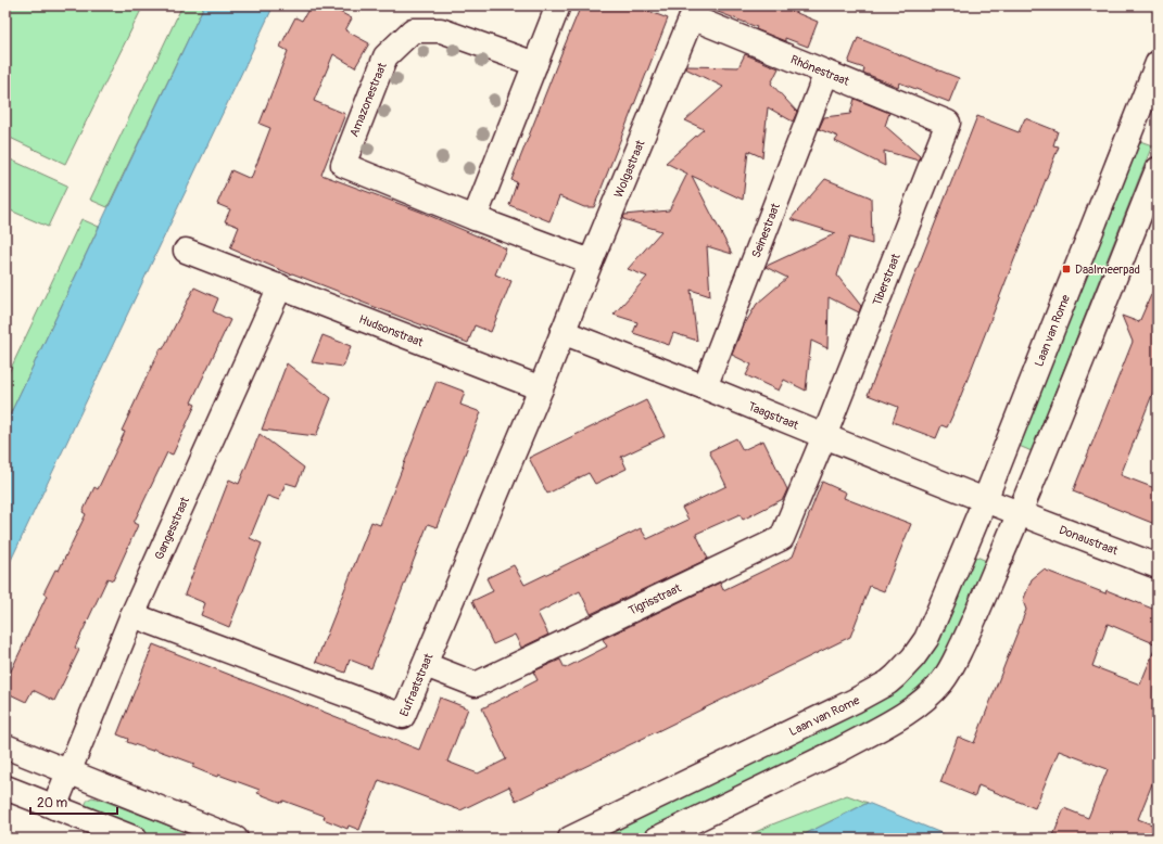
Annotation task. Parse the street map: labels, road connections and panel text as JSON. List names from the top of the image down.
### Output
{
  "streets": {
    "street": [
      "Rhônestraat",
      "Amazonestraat",
      "Wolgastraat",
      "Seinestraat",
      "Tiberstraat",
      "Hudsonstraat",
      "Laan van Rome",
      "Taagstraat",
      "Gangesstraat",
      "Donaustraat",
      "Tigrisstraat",
      "Eufraatstraat"
    ]
  },
  "crossings": [
    ["Rhônestraat", "Wolgastraat"],
    ["Rhônestraat", "Seinestraat"],
    ["Rhônestraat", "Tiberstraat"],
    ["Amazonestraat", "Wolgastraat"],
    ["Wolgastraat", "Taagstraat"],
    ["Seinestraat", "Taagstraat"],
    ["Tiberstraat", "Taagstraat"],
    ["Tiberstraat", "Tigrisstraat"],
    ["Hudsonstraat", "Gangesstraat"],
    ["Hudsonstraat", "Eufraatstraat"],
    ["Laan van Rome", "Taagstraat"],
    ["Taagstraat", "Tigrisstraat"],
    ["Gangesstraat", "Eufraatstraat"],
    ["Tigrisstraat", "Eufraatstraat"]
  ],
  "places": {
    "transit": ["Daalmeerpad"]
  },
  "scale_bar": "20 m"
}
